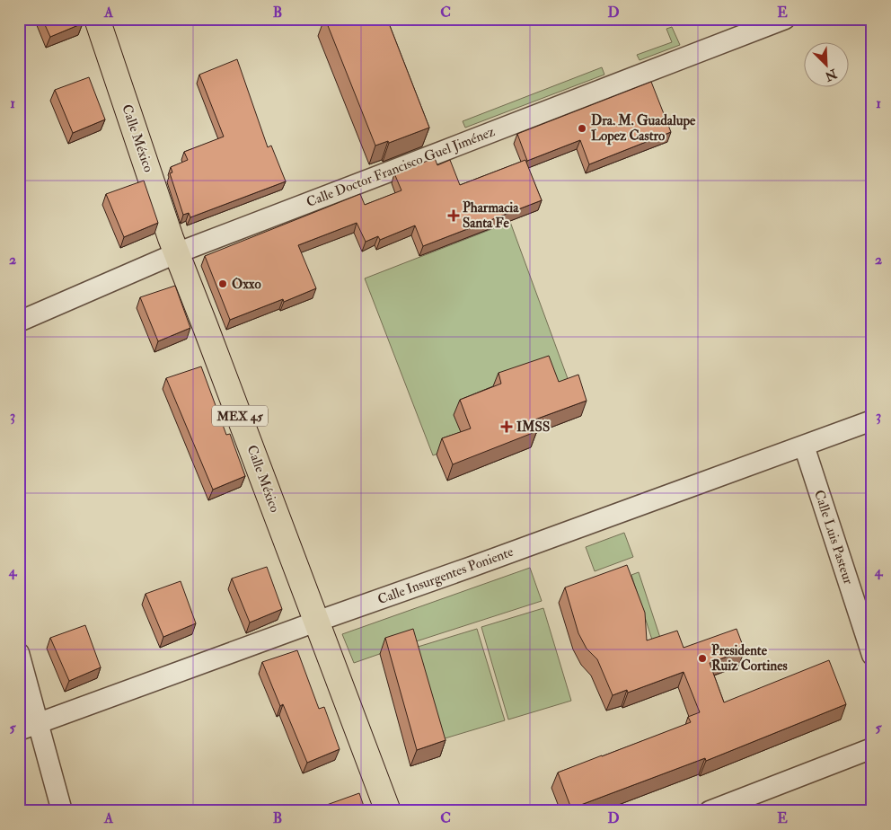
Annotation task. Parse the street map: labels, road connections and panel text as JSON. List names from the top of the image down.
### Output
{
  "streets": {
    "main road": ["Calle México", "MEX 45"],
    "street": ["Calle Doctor Francisco Guel Jiménez", "Calle Luis Pasteur", "Calle Insurgentes Poniente"]
  },
  "crossings": [
    ["Calle México", "Calle Doctor Francisco Guel Jiménez"],
    ["Calle México", "Calle Insurgentes Poniente"],
    ["Calle Luis Pasteur", "Calle Insurgentes Poniente"]
  ],
  "places": {
    "other": ["Dra. M. Guadalupe Lopez Castro", "Oxxo", "Presidente Ruiz Cortines"],
    "health": ["Pharmacia Santa Fe", "IMSS"]
  },
  "north": "bottom right",
  "grid": {
    "columns": [
      "A",
      "B",
      "C",
      "D",
      "E"
    ],
    "rows": [
      "1",
      "2",
      "3",
      "4",
      "5"
    ]
  }
}
